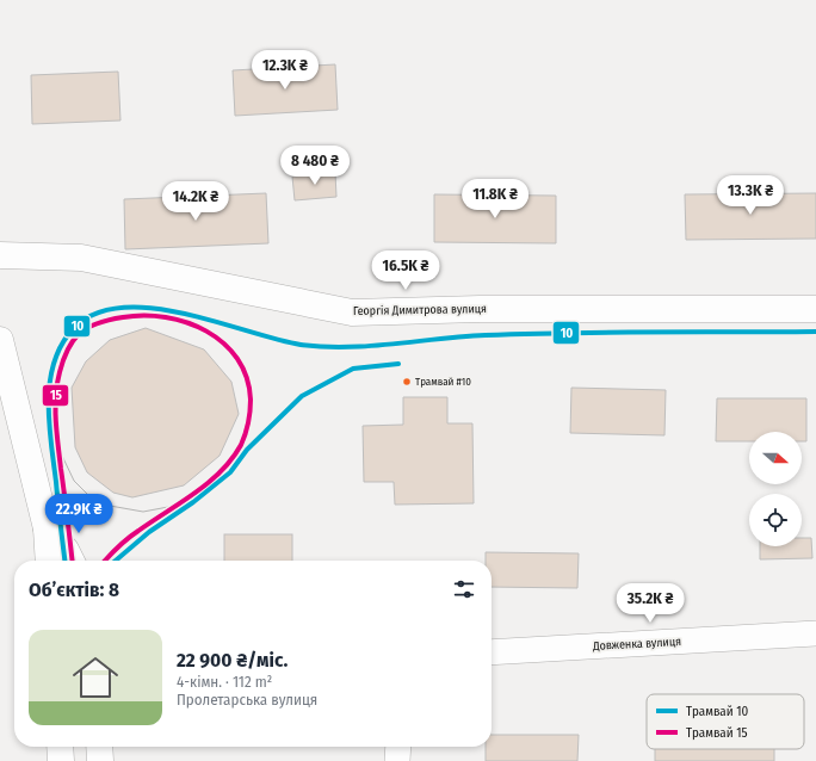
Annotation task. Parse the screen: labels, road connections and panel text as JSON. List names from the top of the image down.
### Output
{
  "streets": {
    "street": ["Георгія Димитрова вулиця", "Довженка вулиця"]
  },
  "places": ["Трамвай #10"],
  "lines": ["tram line 10", "tram line 15"],
  "legend": ["Трамвай 10", "Трамвай 15"],
  "north": "right",
  "page": {
    "price": [
      "12.3K ₴",
      "8 480 ₴",
      "13.3K ₴",
      "11.8K ₴",
      "14.2K ₴",
      "16.5K ₴",
      "22.9K ₴",
      "35.2K ₴"
    ],
    "heading": "Об’єктів: 8",
    "list": [
      {
        "name": "22 900 ₴/міс.",
        "note": "4-кімн. · 112 m² · Пролетарська вулиця"
      }
    ]
  }
}
